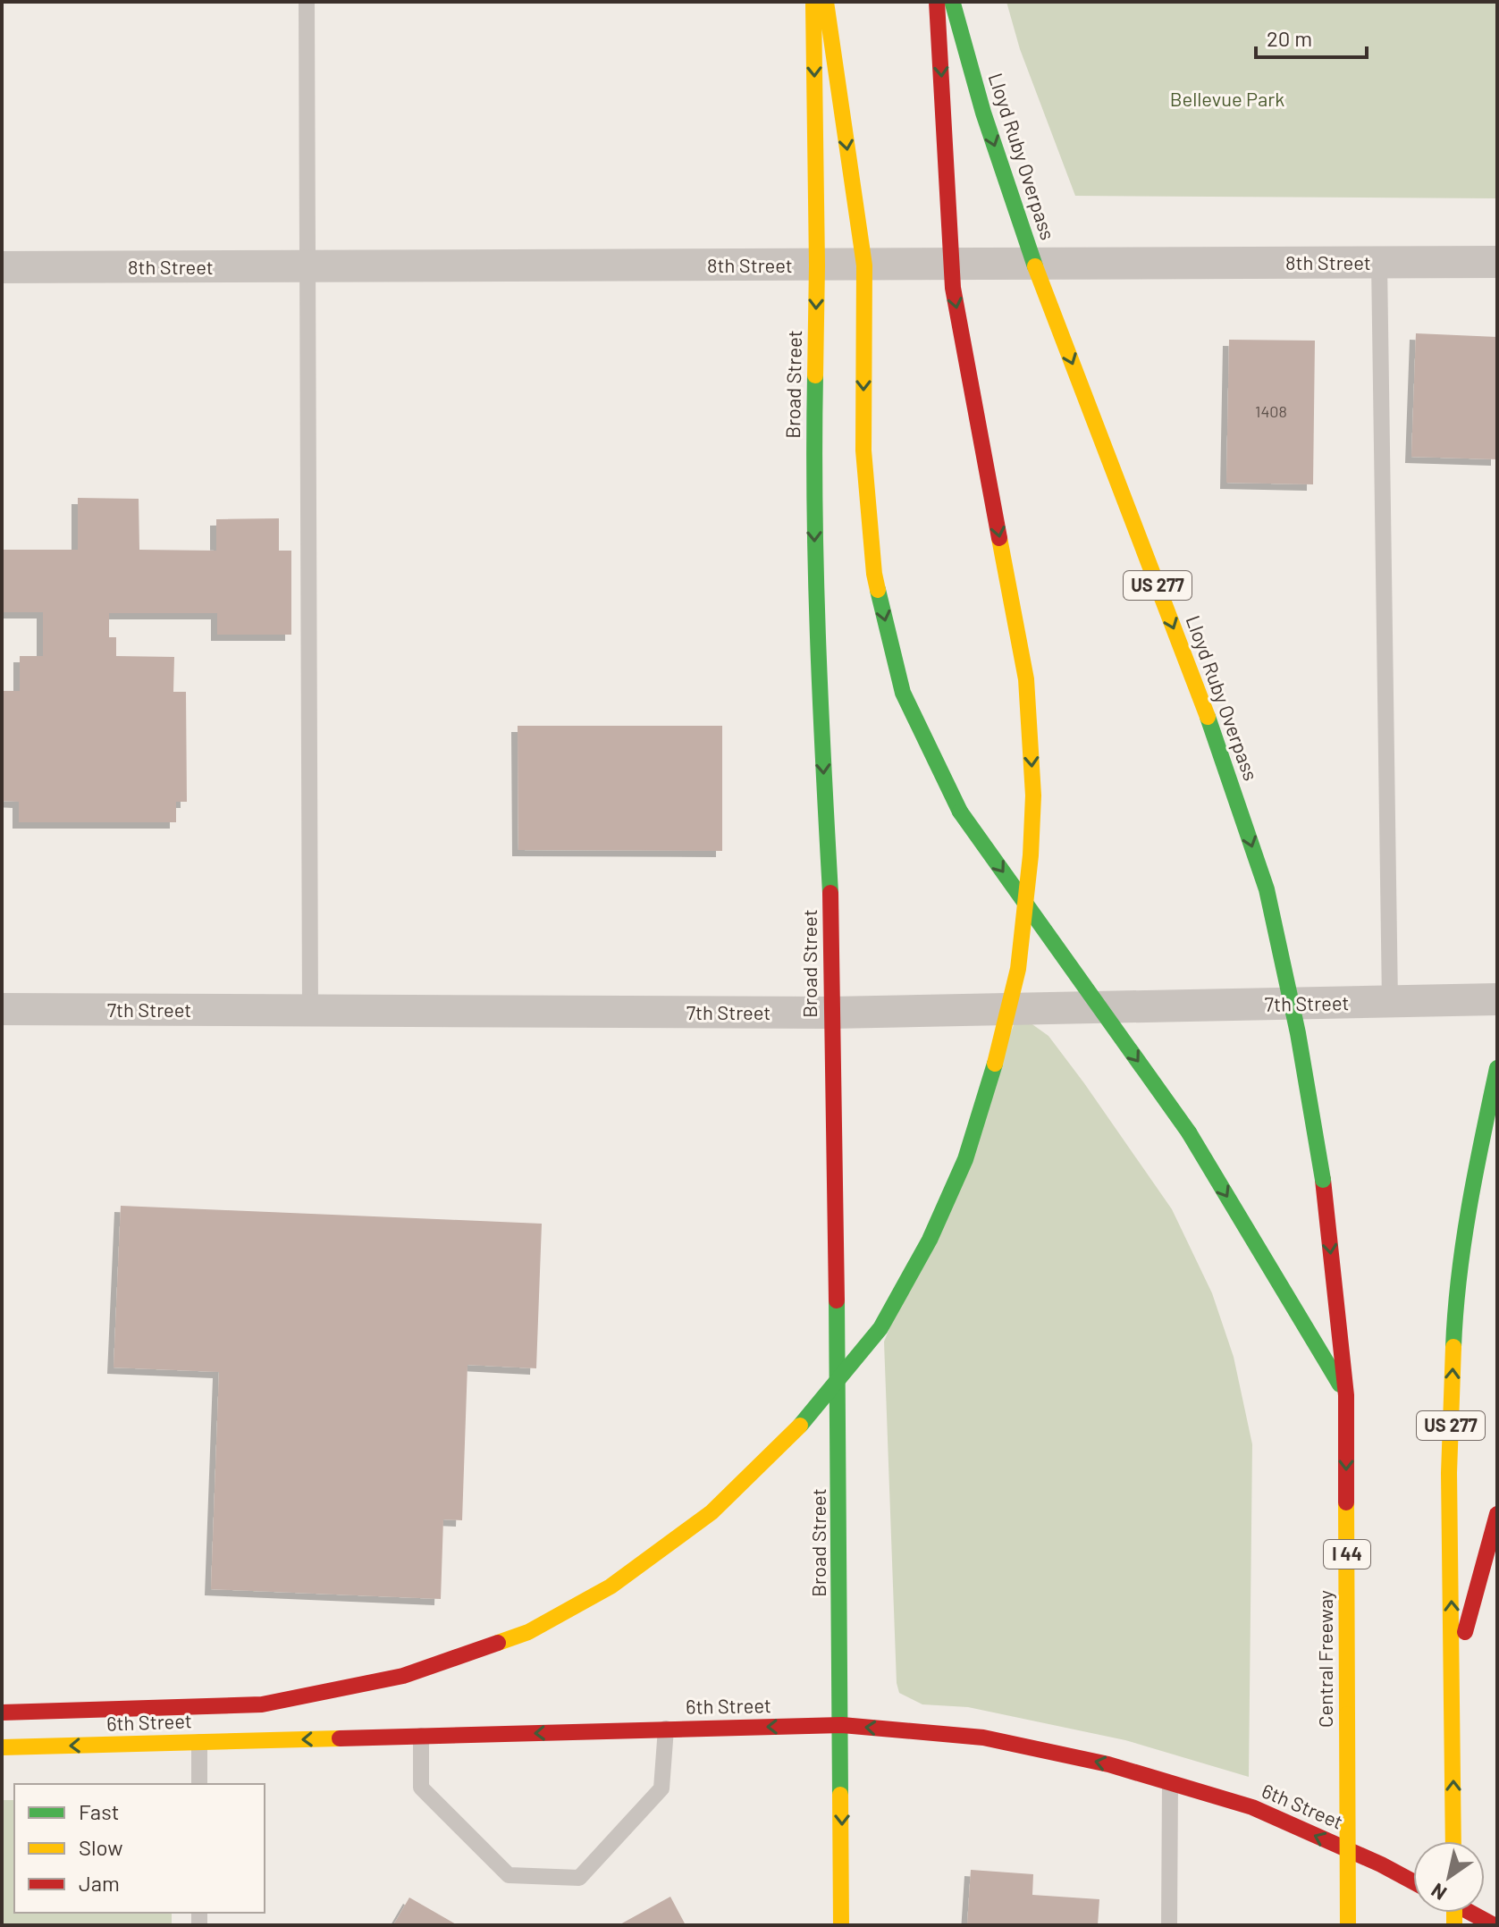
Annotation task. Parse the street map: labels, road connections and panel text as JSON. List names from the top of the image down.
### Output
{
  "streets": {
    "main road": [
      "Lloyd Ruby Overpass",
      "Broad Street",
      "US 277",
      "I 44",
      "Central Freeway",
      "6th Street"
    ],
    "street": ["8th Street", "7th Street"]
  },
  "crossings": [
    ["Lloyd Ruby Overpass", "Central Freeway"],
    ["8th Street", "Broad Street"],
    ["Broad Street", "7th Street"],
    ["Broad Street", "6th Street"]
  ],
  "one_way": ["Lloyd Ruby Overpass", "Broad Street", "6th Street"],
  "parks": ["Bellevue Park"],
  "house_numbers": ["1408"],
  "legend": ["Fast", "Slow", "Jam"],
  "scale_bar": "20 m",
  "north": "bottom left"
}
